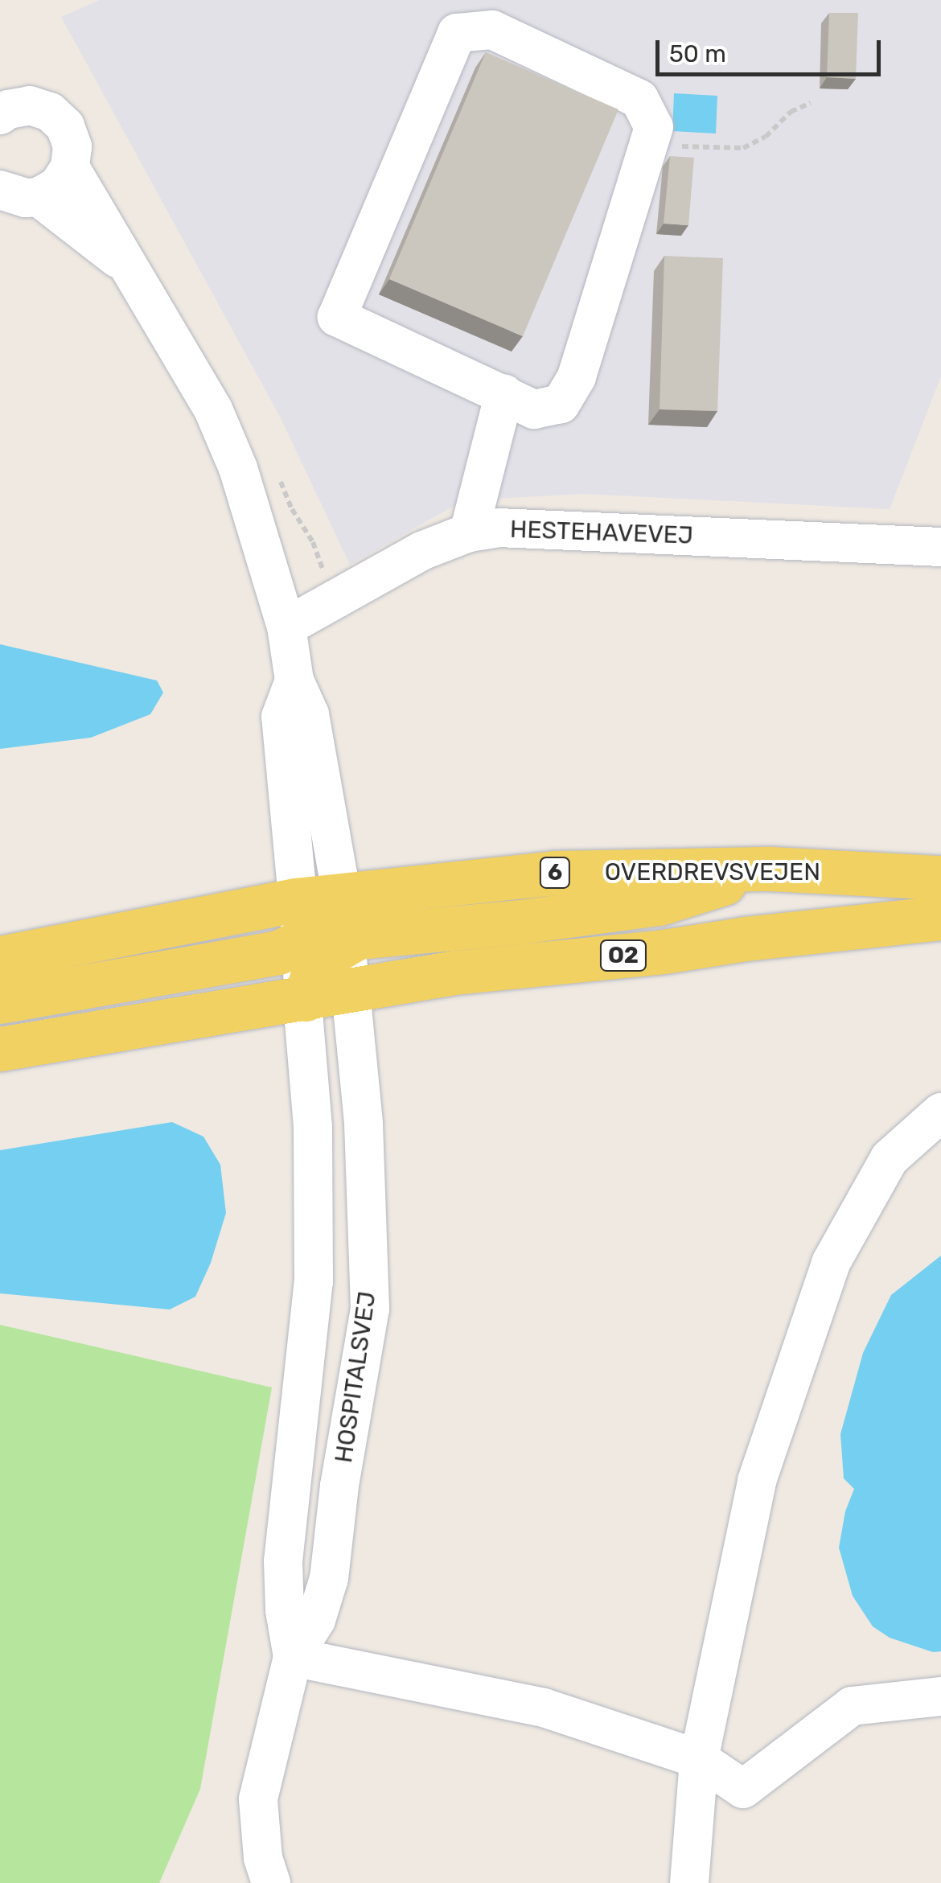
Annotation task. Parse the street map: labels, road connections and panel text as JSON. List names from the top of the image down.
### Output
{
  "streets": {
    "main road": ["OVERDREVSVEJEN", "6", "O2"],
    "street": ["HESTEHAVEVEJ", "HOSPITALSVEJ"]
  },
  "crossings": [
    ["O2", "HOSPITALSVEJ"]
  ],
  "scale_bar": "50 m"
}
